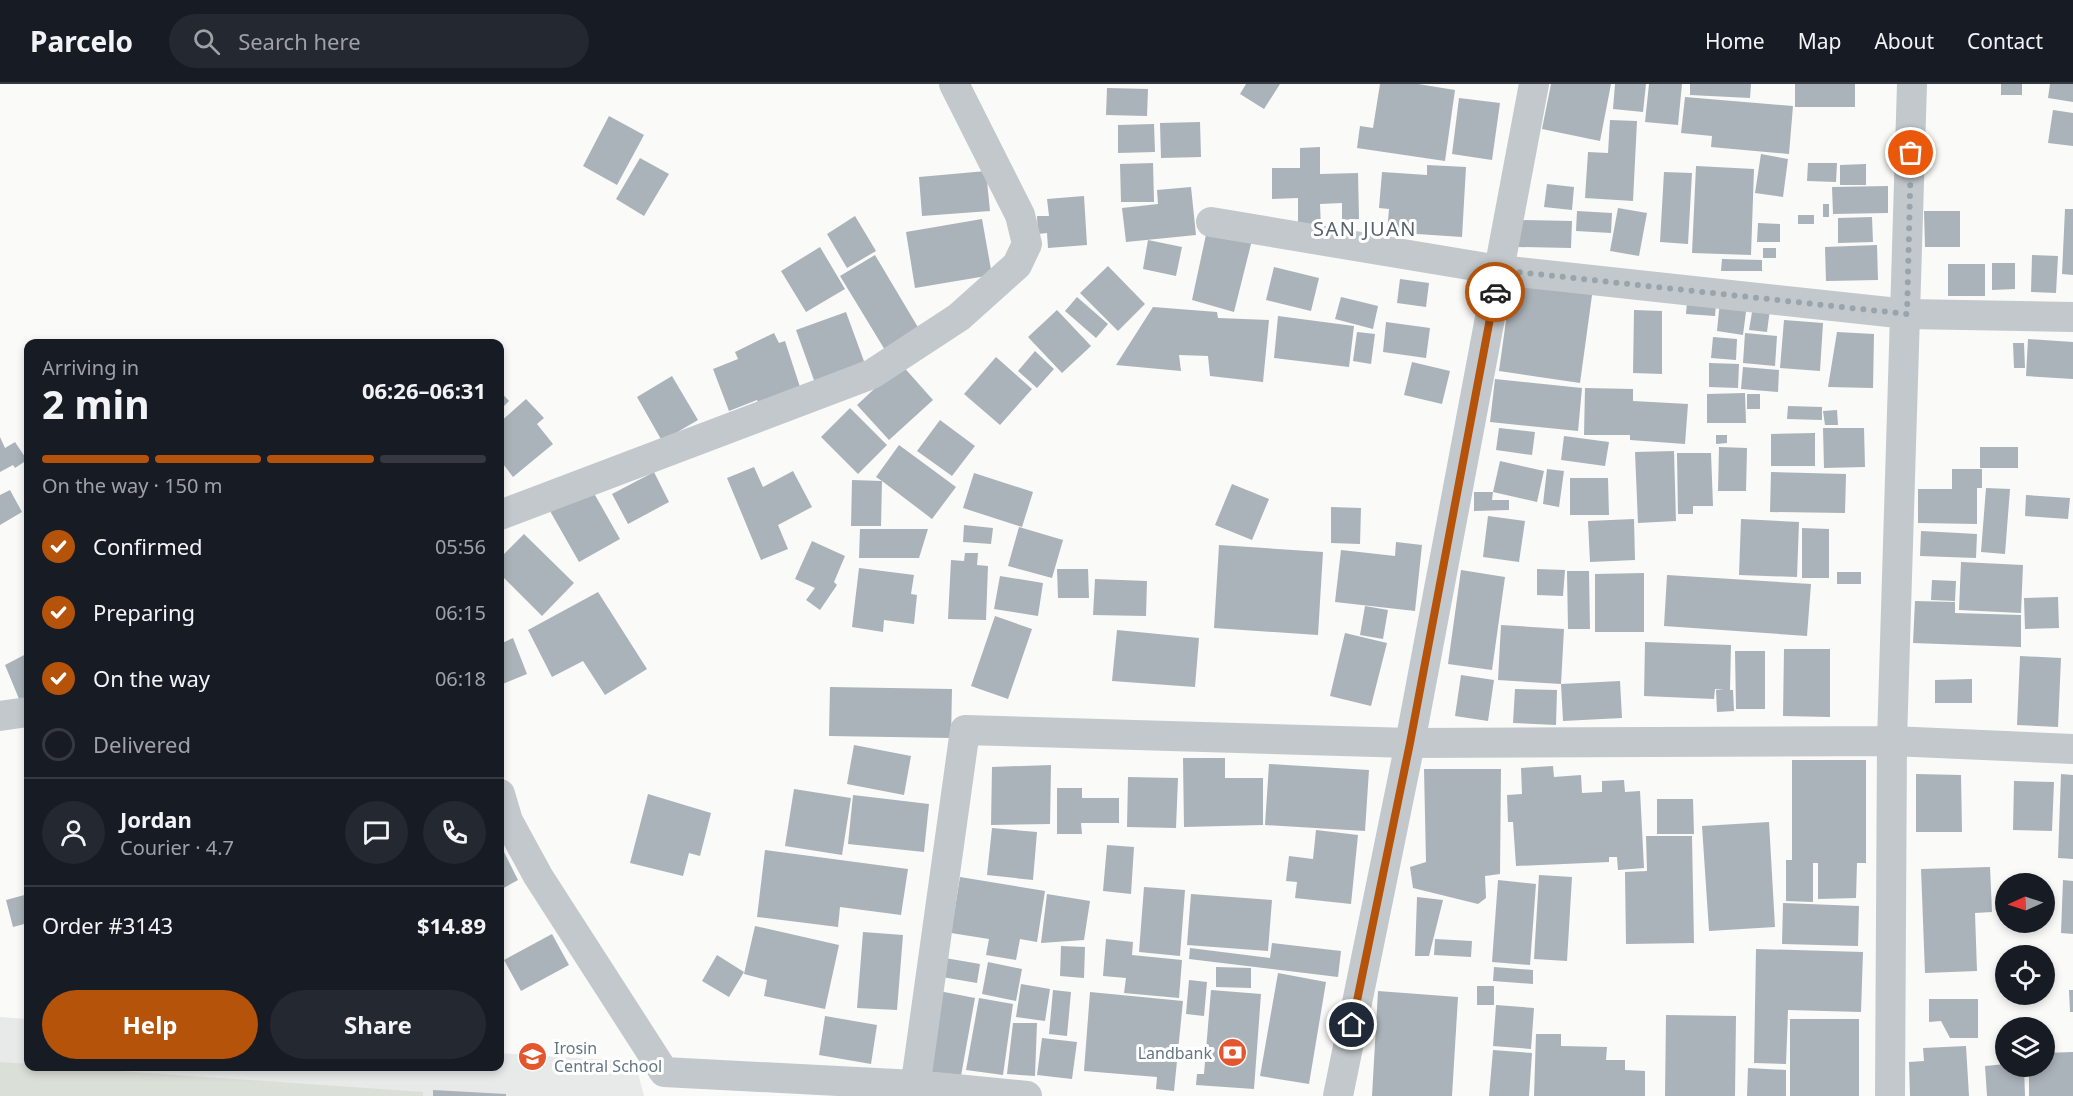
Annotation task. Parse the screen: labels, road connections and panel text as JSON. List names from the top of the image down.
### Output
{
  "districts": ["SAN JUAN"],
  "places": {
    "bank": ["Landbank"],
    "school or university": ["Irosin Central School"]
  },
  "north": "left",
  "page": {
    "header": "Parcelo",
    "search": "Search here",
    "nav": [
      "Home",
      "Map",
      "About",
      "Contact"
    ],
    "heading": ["2 min", "Arriving in", "06:26–06:31"],
    "panel": [
      "Jordan",
      "Courier · 4.7",
      "Order #3143",
      "$14.89"
    ],
    "bar": "On the way · 150 m",
    "list": [
      ["Confirmed", "05:56"],
      ["Preparing", "06:15"],
      ["On the way", "06:18"],
      "Delivered"
    ],
    "buttons": ["Help", "Share"]
  }
}
